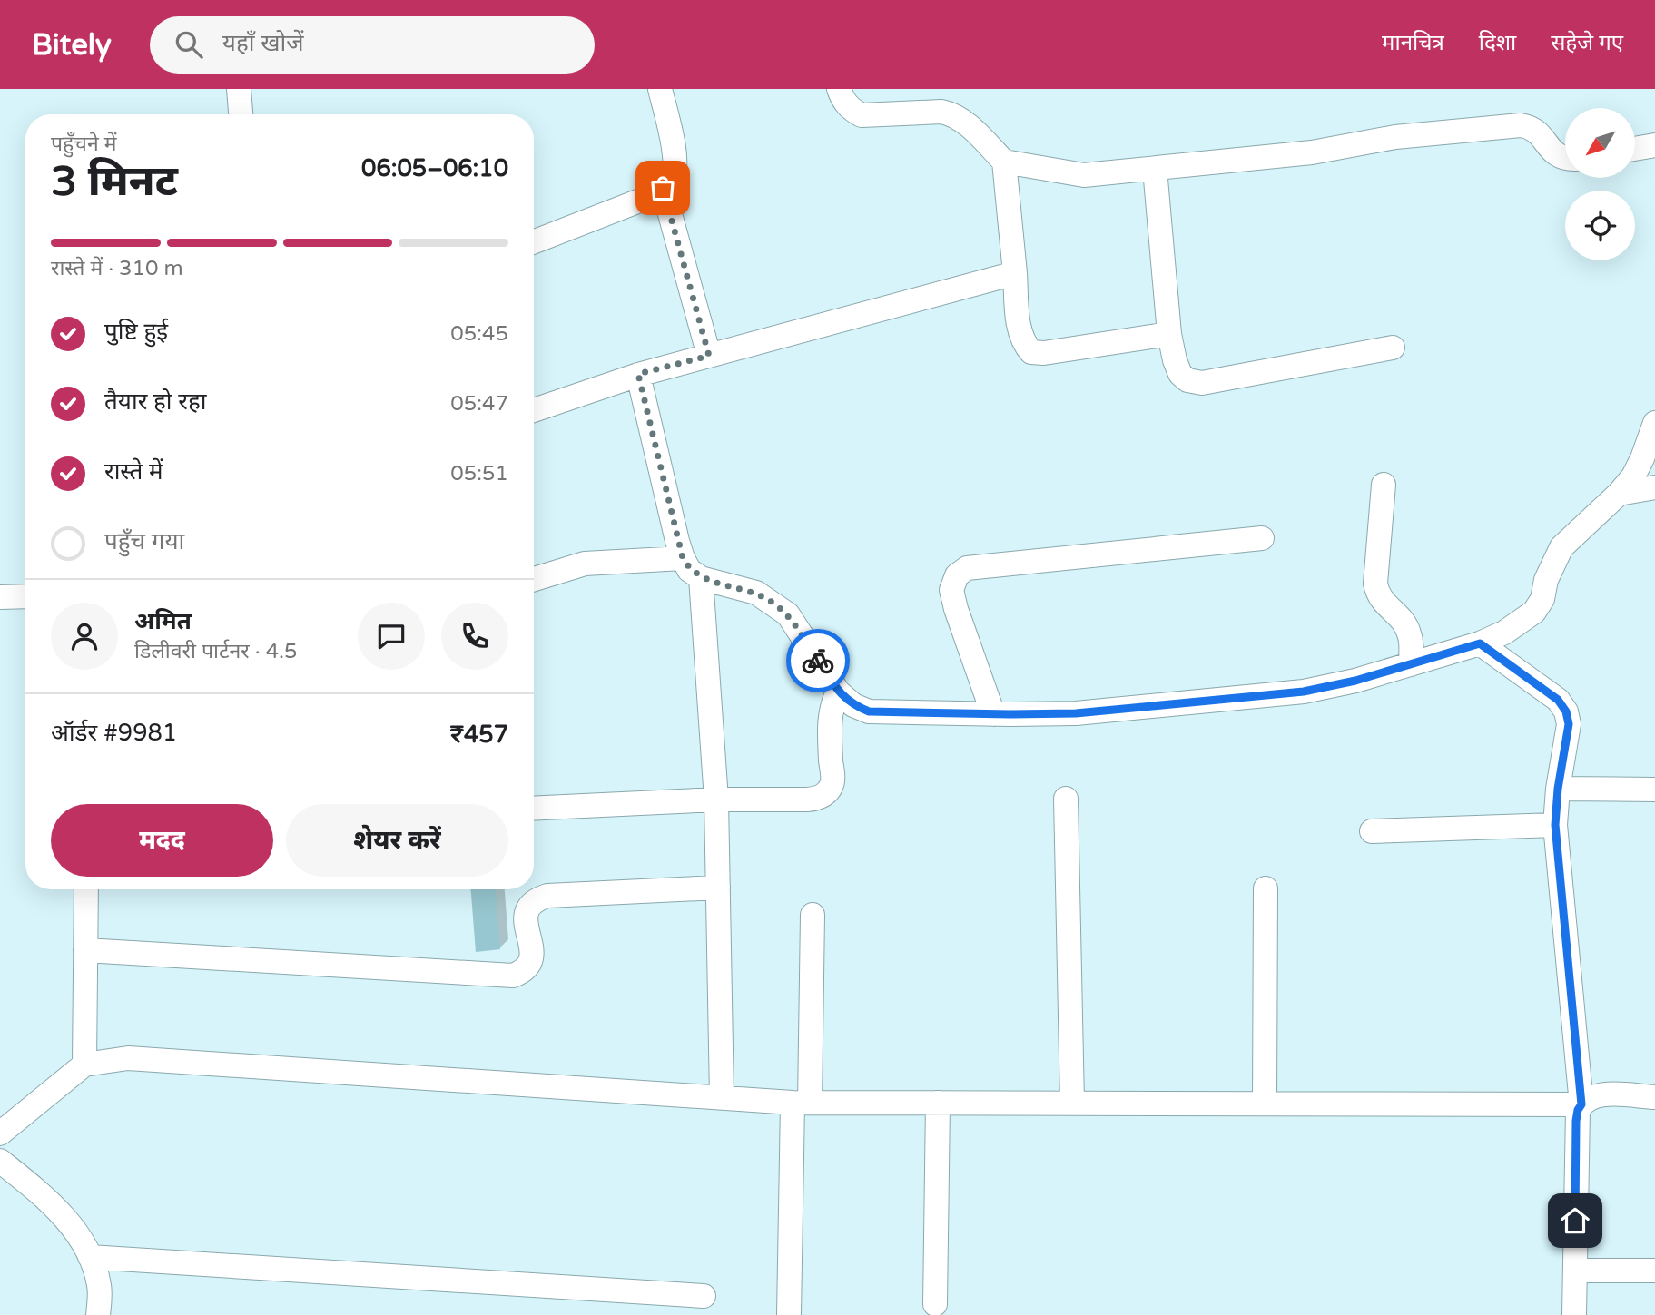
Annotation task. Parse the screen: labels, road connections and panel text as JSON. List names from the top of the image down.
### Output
{
  "north": "bottom left",
  "page": {
    "header": "Bitely",
    "search": "यहाँ खोजें",
    "nav": ["मानचित्र", "दिशा", "सहेजे गए"],
    "heading": ["3 मिनट", "पहुँचने में", "06:05–06:10"],
    "panel": [
      "अमित",
      "डिलीवरी पार्टनर · 4.5",
      "ऑर्डर #9981",
      "₹457"
    ],
    "bar": "रास्ते में · 310 m",
    "list": [
      ["पुष्टि हुई", "05:45"],
      ["तैयार हो रहा", "05:47"],
      ["रास्ते में", "05:51"],
      "पहुँच गया"
    ],
    "buttons": ["मदद", "शेयर करें"]
  }
}
